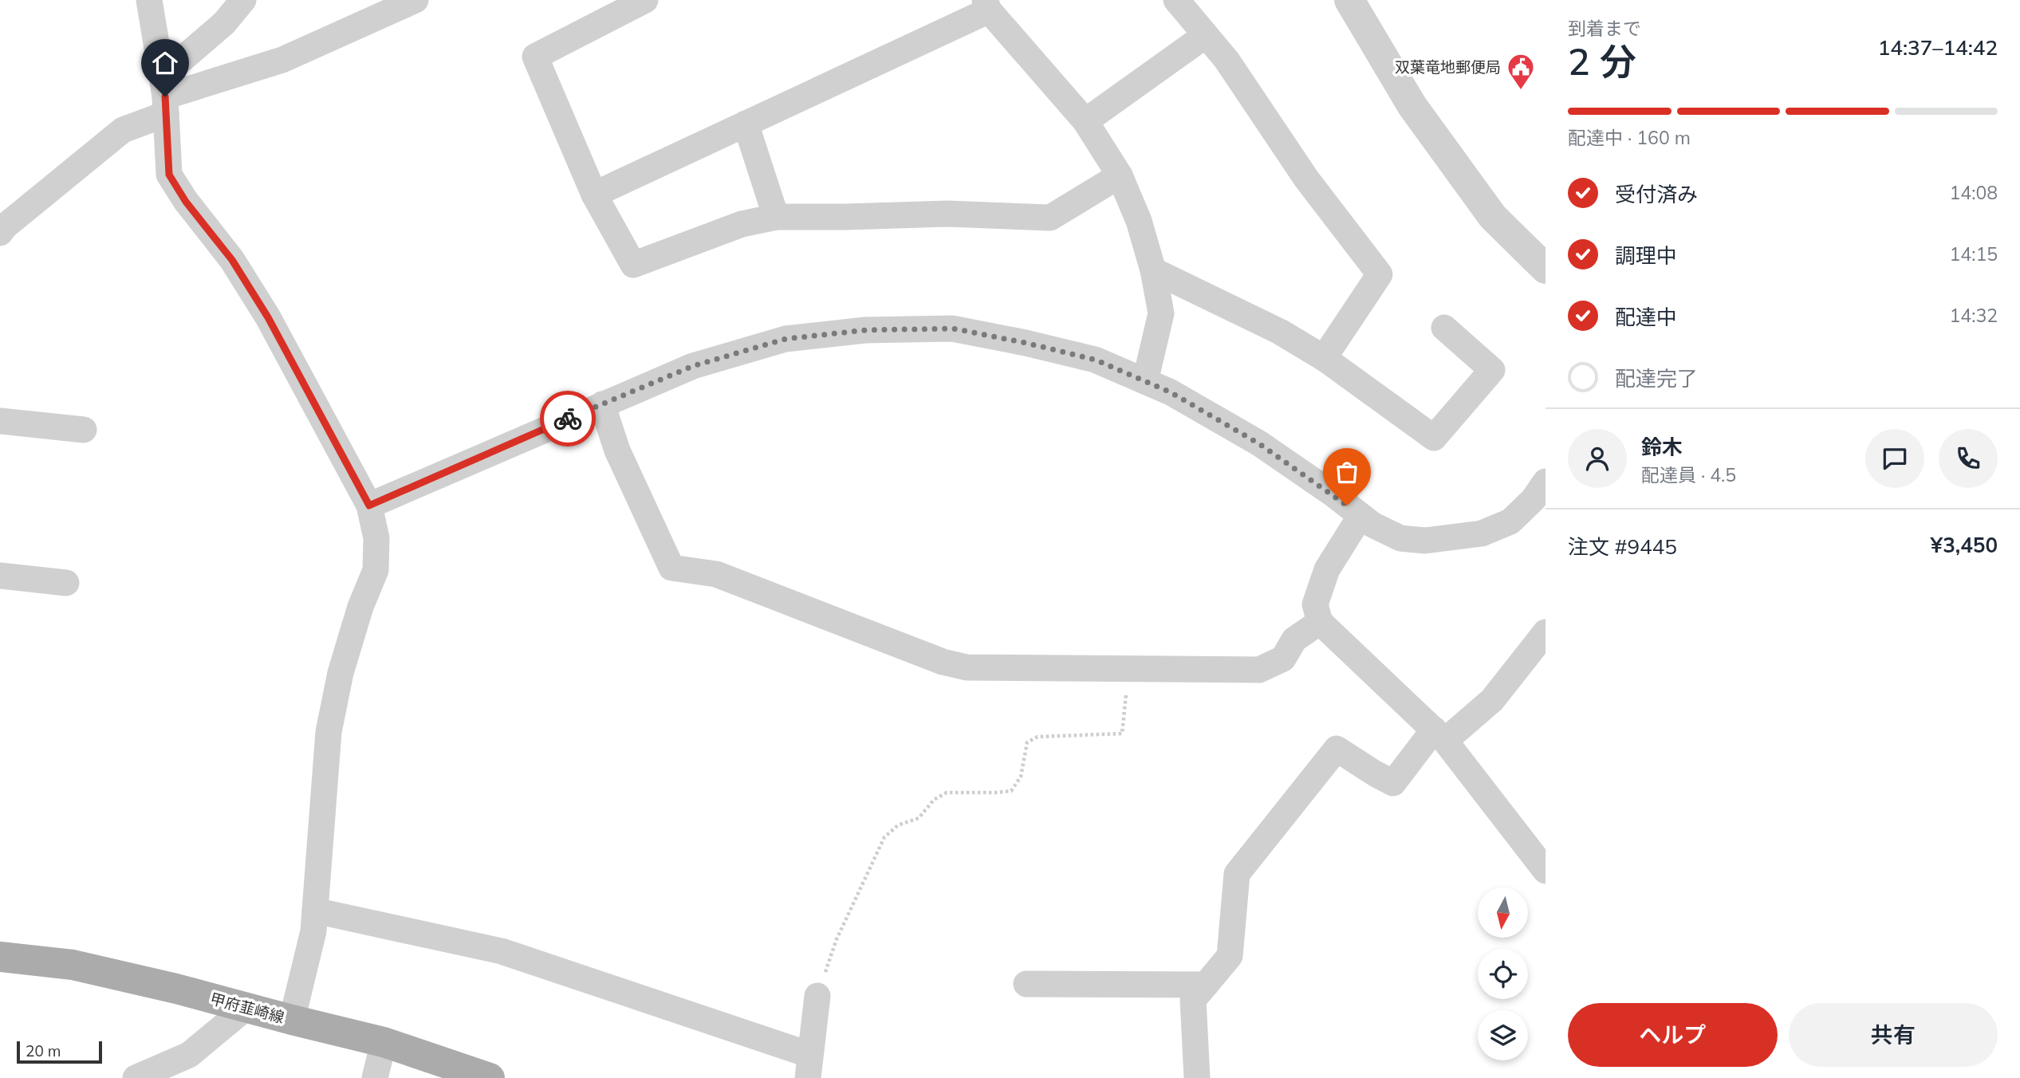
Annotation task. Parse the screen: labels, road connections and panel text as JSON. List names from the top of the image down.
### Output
{
  "streets": {
    "main road": ["甲府韮崎線"]
  },
  "places": {
    "public building": ["双葉竜地郵便局"]
  },
  "scale_bar": "20 m",
  "north": "bottom",
  "page": {
    "heading": ["2 分", "到着まで", "14:37–14:42"],
    "panel": [
      "鈴木",
      "配達員 · 4.5",
      "注文 #9445",
      "¥3,450"
    ],
    "bar": "配達中 · 160 m",
    "list": [
      ["受付済み", "14:08"],
      ["調理中", "14:15"],
      ["配達中", "14:32"],
      "配達完了"
    ],
    "buttons": ["ヘルプ", "共有"],
    "scale": "20 m"
  }
}
